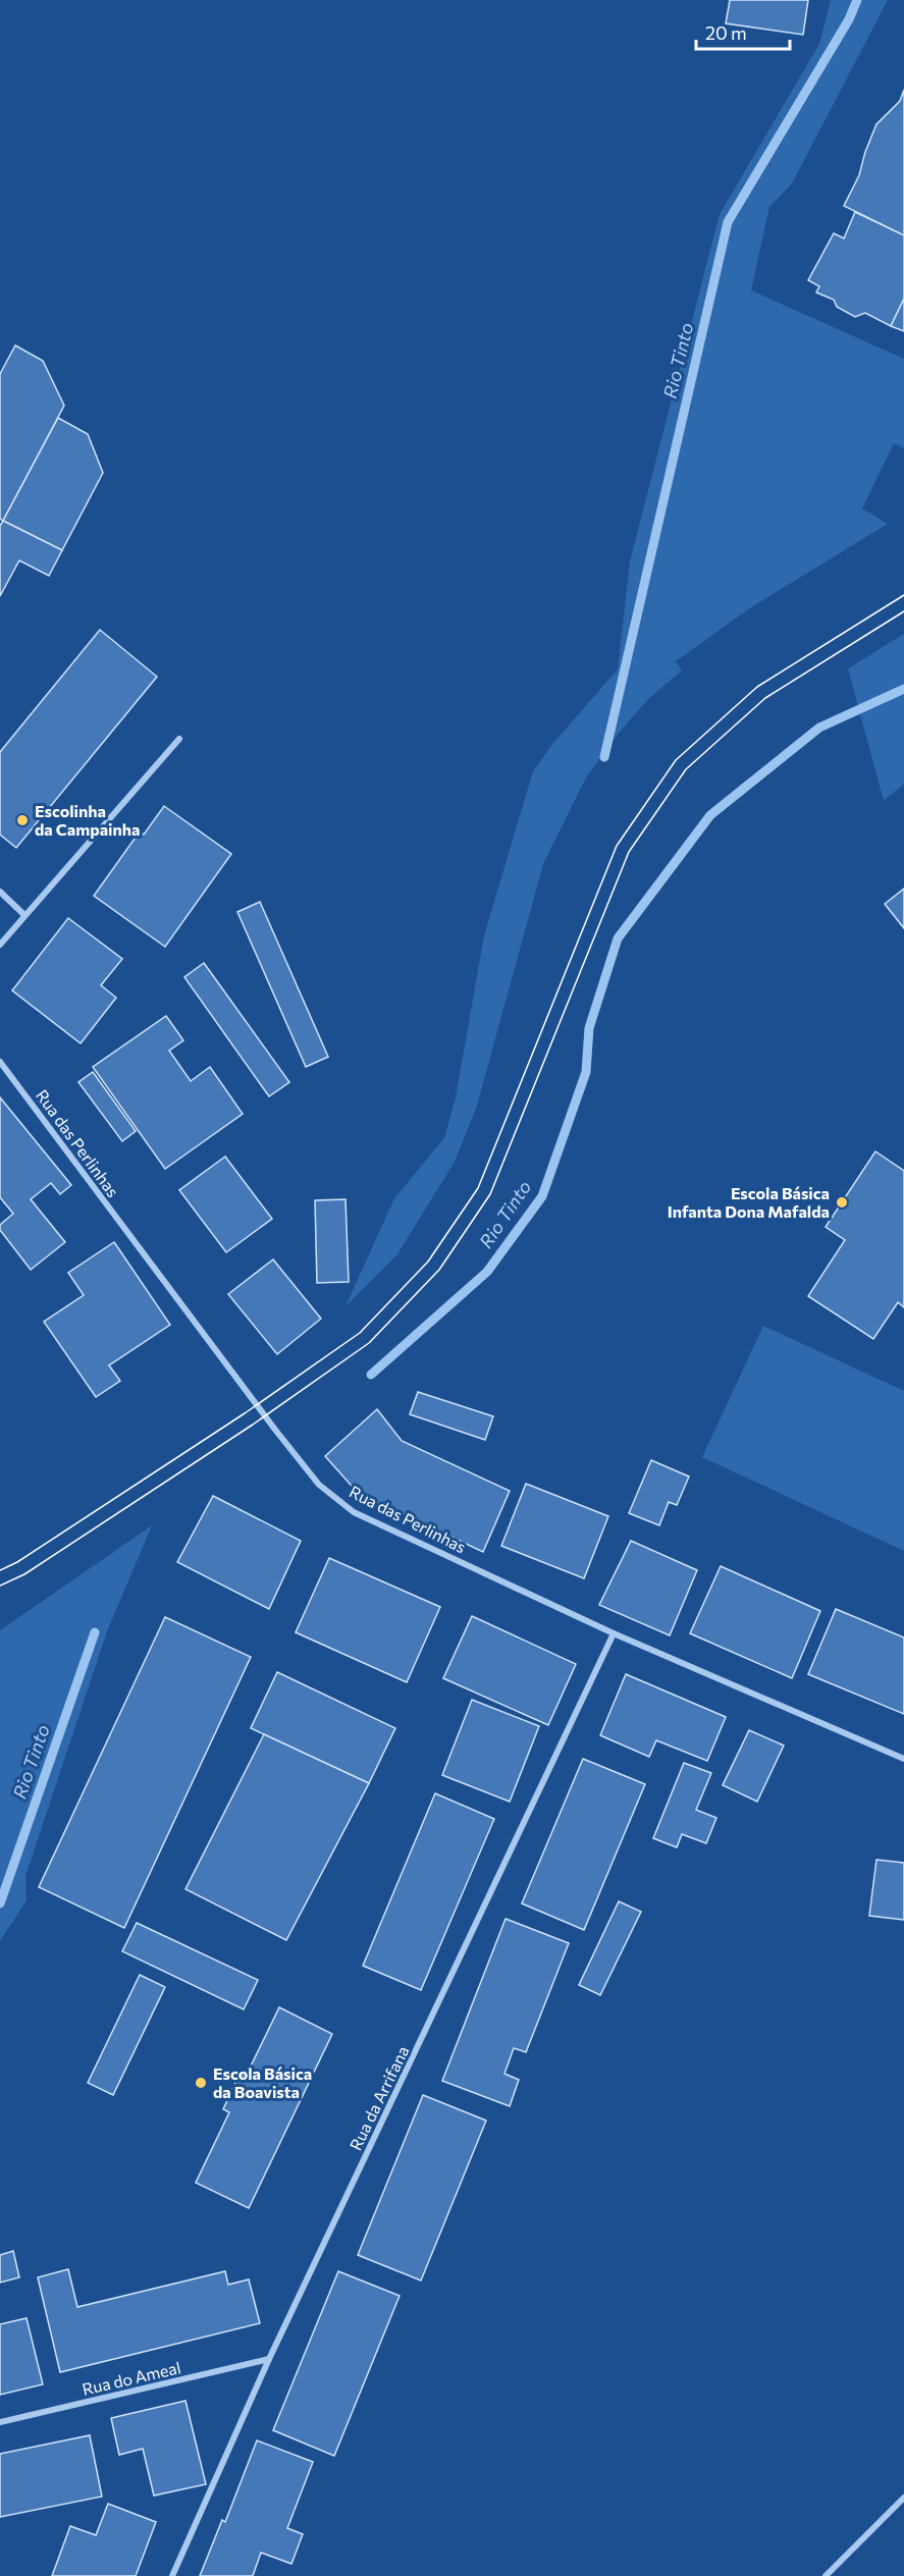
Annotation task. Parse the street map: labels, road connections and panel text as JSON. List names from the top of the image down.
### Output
{
  "streets": {
    "street": ["Rua das Perlinhas", "Rua da Arrifana", "Rua do Ameal"]
  },
  "crossings": [
    ["Rua das Perlinhas", "Rua da Arrifana"],
    ["Rua da Arrifana", "Rua do Ameal"]
  ],
  "water": ["Rio Tinto"],
  "places": ["Escolinha da Campainha", "Escola Básica Infanta Dona Mafalda", "Escola Básica da Boavista"],
  "scale_bar": "20 m"
}
